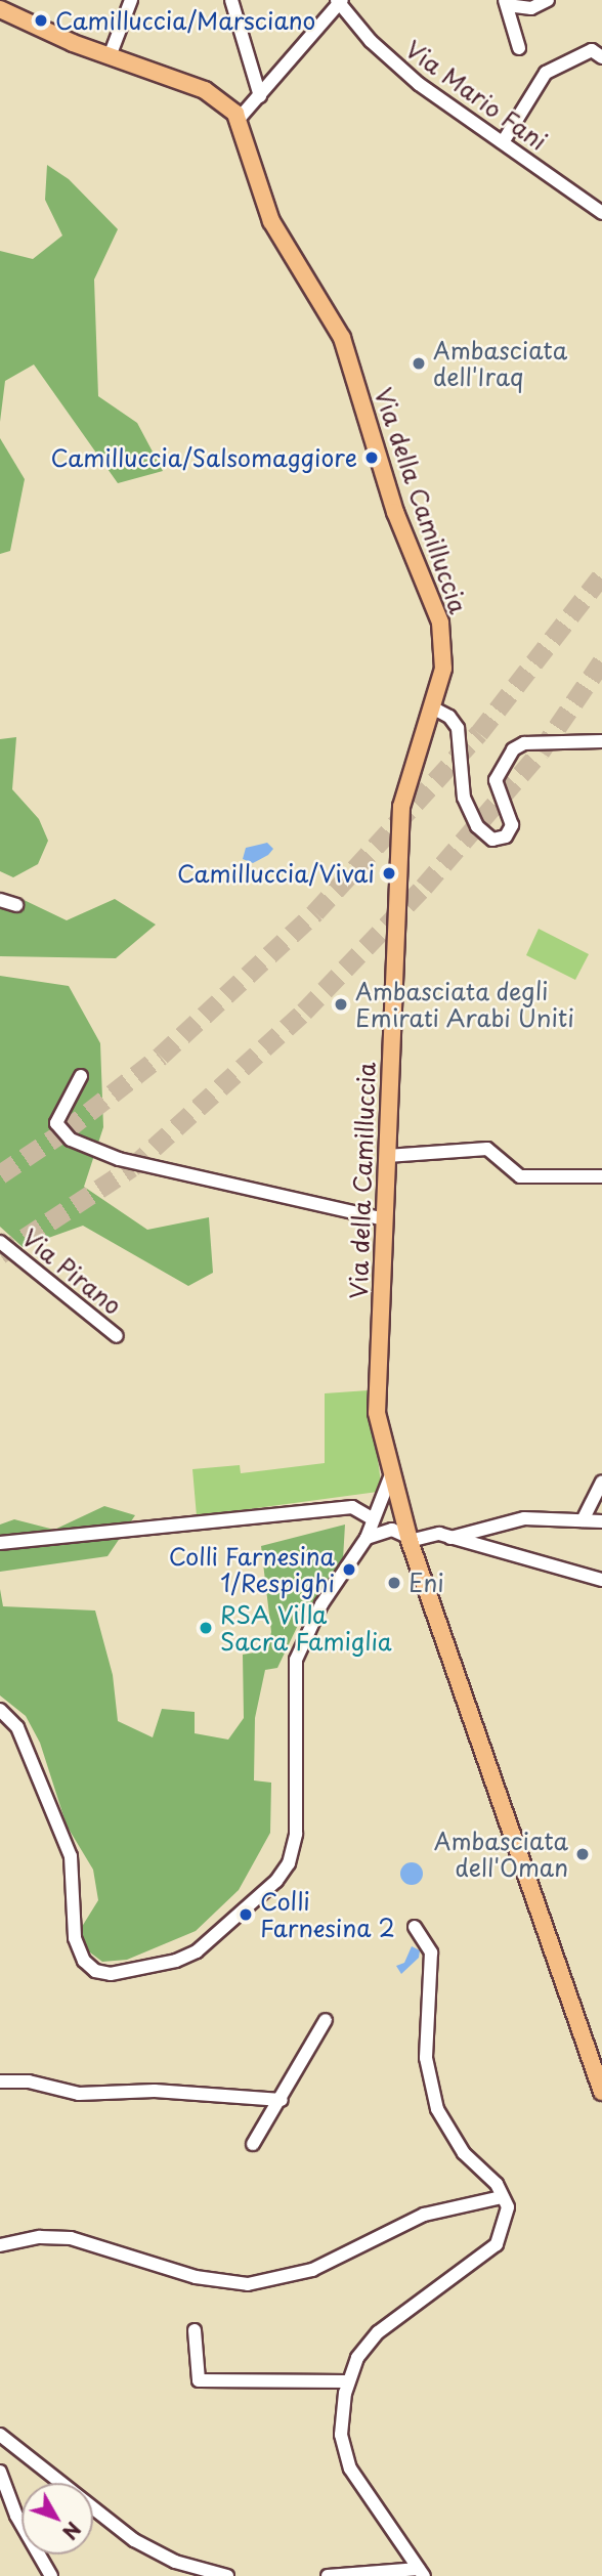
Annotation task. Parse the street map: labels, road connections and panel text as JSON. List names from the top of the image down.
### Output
{
  "streets": {
    "main road": ["Via della Camilluccia"],
    "street": ["Via Mario Fani", "Via Pirano"]
  },
  "places": [
    "Camilluccia/Marsciano",
    "Ambasciata dell'Iraq",
    "Camilluccia/Salsomaggiore",
    "Camilluccia/Vivai",
    "Ambasciata degli Emirati Arabi Uniti",
    "Colli Farnesina 1/Respighi",
    "Eni",
    "RSA Villa Sacra Famiglia",
    "Ambasciata dell'Oman",
    "Colli Farnesina 2"
  ],
  "north": "bottom right"
}
